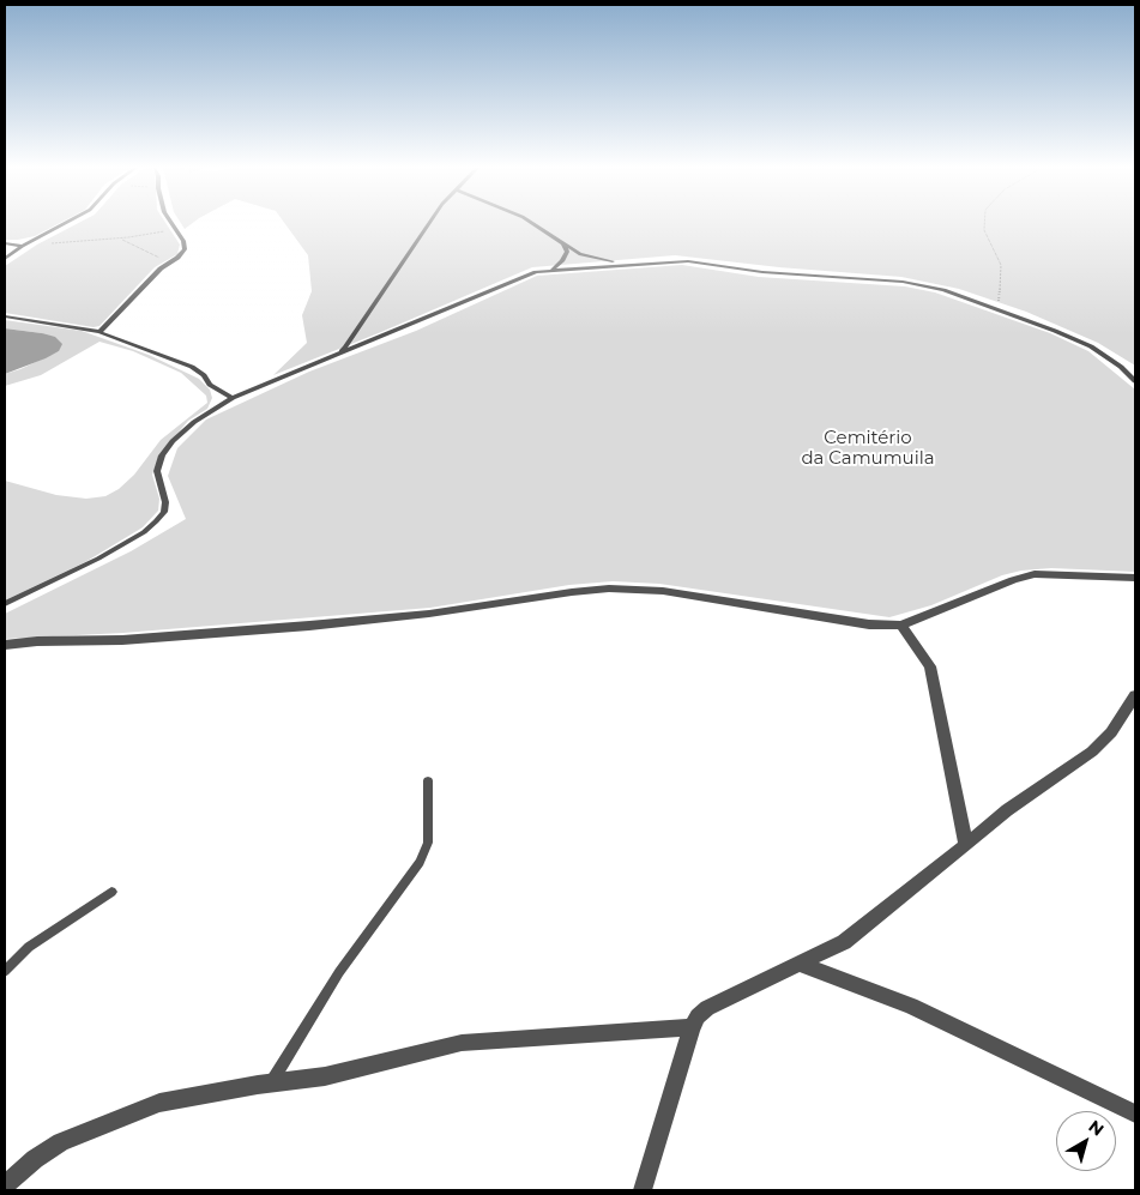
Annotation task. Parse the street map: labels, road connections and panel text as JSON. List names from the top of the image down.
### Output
{
  "parks": ["Cemitério da Camumuila"],
  "north": "top right"
}
